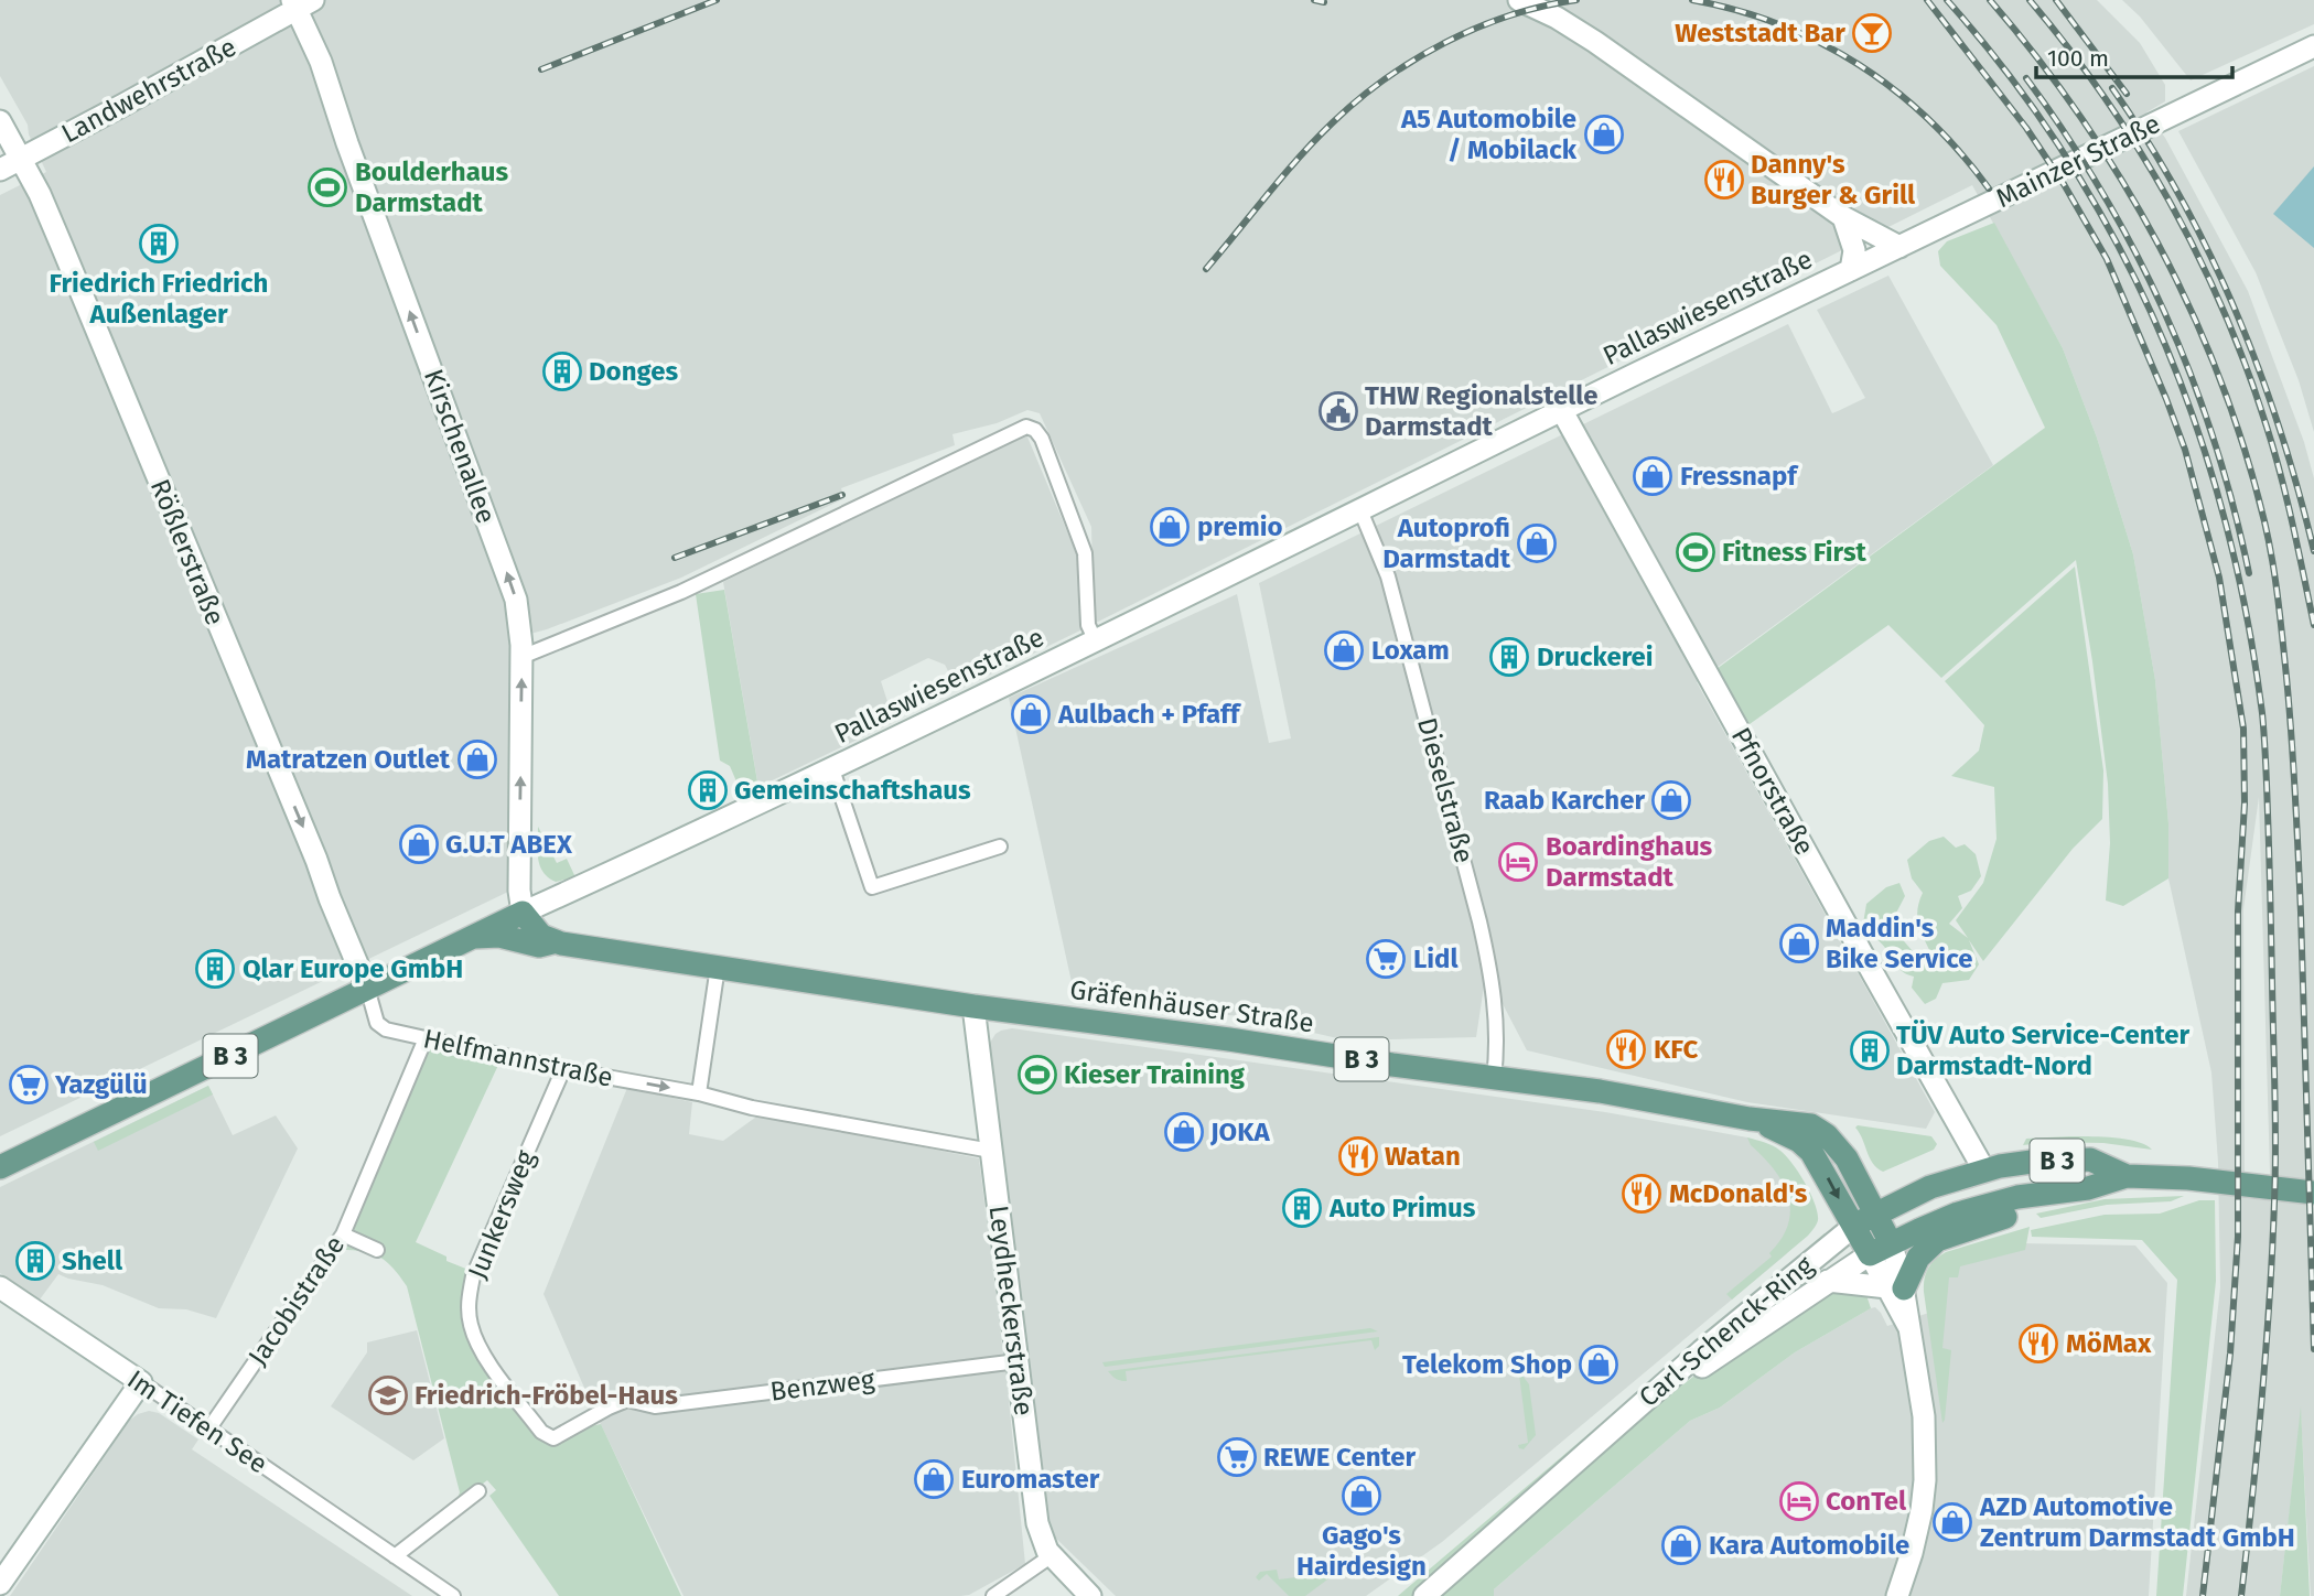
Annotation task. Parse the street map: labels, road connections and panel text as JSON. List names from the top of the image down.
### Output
{
  "streets": {
    "main road": ["Pallaswiesenstraße", "Gräfenhäuser Straße", "B 3"],
    "street": [
      "Landwehrstraße",
      "Mainzer Straße",
      "Kirschenallee",
      "Rößlerstraße",
      "Dieselstraße",
      "Pfnorstraße",
      "Helfmannstraße",
      "Junkersweg",
      "Jacobistraße",
      "Leydheckerstraße",
      "Carl-Schenck-Ring",
      "Benzweg",
      "Im Tiefen See"
    ]
  },
  "crossings": [
    ["Landwehrstraße", "Kirschenallee"],
    ["Landwehrstraße", "Rößlerstraße"],
    ["Mainzer Straße", "Pallaswiesenstraße"],
    ["Pallaswiesenstraße", "Kirschenallee"],
    ["Pallaswiesenstraße", "Rößlerstraße"],
    ["Pallaswiesenstraße", "Dieselstraße"],
    ["Pallaswiesenstraße", "Pfnorstraße"],
    ["Pallaswiesenstraße", "Gräfenhäuser Straße"],
    ["Pallaswiesenstraße", "Helfmannstraße"],
    ["Rößlerstraße", "Helfmannstraße"],
    ["Dieselstraße", "Gräfenhäuser Straße"],
    ["Pfnorstraße", "B 3"],
    ["Gräfenhäuser Straße", "B 3"],
    ["Gräfenhäuser Straße", "Leydheckerstraße"],
    ["Gräfenhäuser Straße", "Carl-Schenck-Ring"],
    ["B 3", "Carl-Schenck-Ring"],
    ["Helfmannstraße", "Junkersweg"],
    ["Helfmannstraße", "Jacobistraße"],
    ["Helfmannstraße", "Leydheckerstraße"],
    ["Junkersweg", "Benzweg"],
    ["Jacobistraße", "Im Tiefen See"],
    ["Leydheckerstraße", "Benzweg"]
  ],
  "one_way": ["Kirschenallee", "Rößlerstraße"],
  "places": {
    "bar": ["Weststadt Bar"],
    "shop": [
      "A5 Automobile / Mobilack",
      "Fressnapf",
      "premio",
      "Autoprofi Darmstadt",
      "Loxam",
      "Aulbach + Pfaff",
      "Matratzen Outlet",
      "Raab Karcher",
      "G.U.T ABEX",
      "Maddin's Bike Service",
      "JOKA",
      "Telekom Shop",
      "Euromaster",
      "Gago's Hairdesign",
      "AZD Automotive Zentrum Darmstadt GmbH",
      "Kara Automobile"
    ],
    "restaurant": [
      "Danny's Burger & Grill",
      "KFC",
      "Watan",
      "McDonald's",
      "MöMax"
    ],
    "sports": ["Boulderhaus Darmstadt", "Fitness First", "Kieser Training"],
    "building": [
      "Friedrich Friedrich Außenlager",
      "Donges",
      "Druckerei",
      "Gemeinschaftshaus",
      "Qlar Europe GmbH",
      "TÜV Auto Service-Center Darmstadt-Nord",
      "Auto Primus",
      "Shell"
    ],
    "public building": ["THW Regionalstelle Darmstadt"],
    "hotel": ["Boardinghaus Darmstadt", "ConTel"],
    "supermarket": ["Lidl", "Yazgülü", "REWE Center"],
    "school or university": ["Friedrich-Fröbel-Haus"]
  },
  "scale_bar": "100 m"
}
